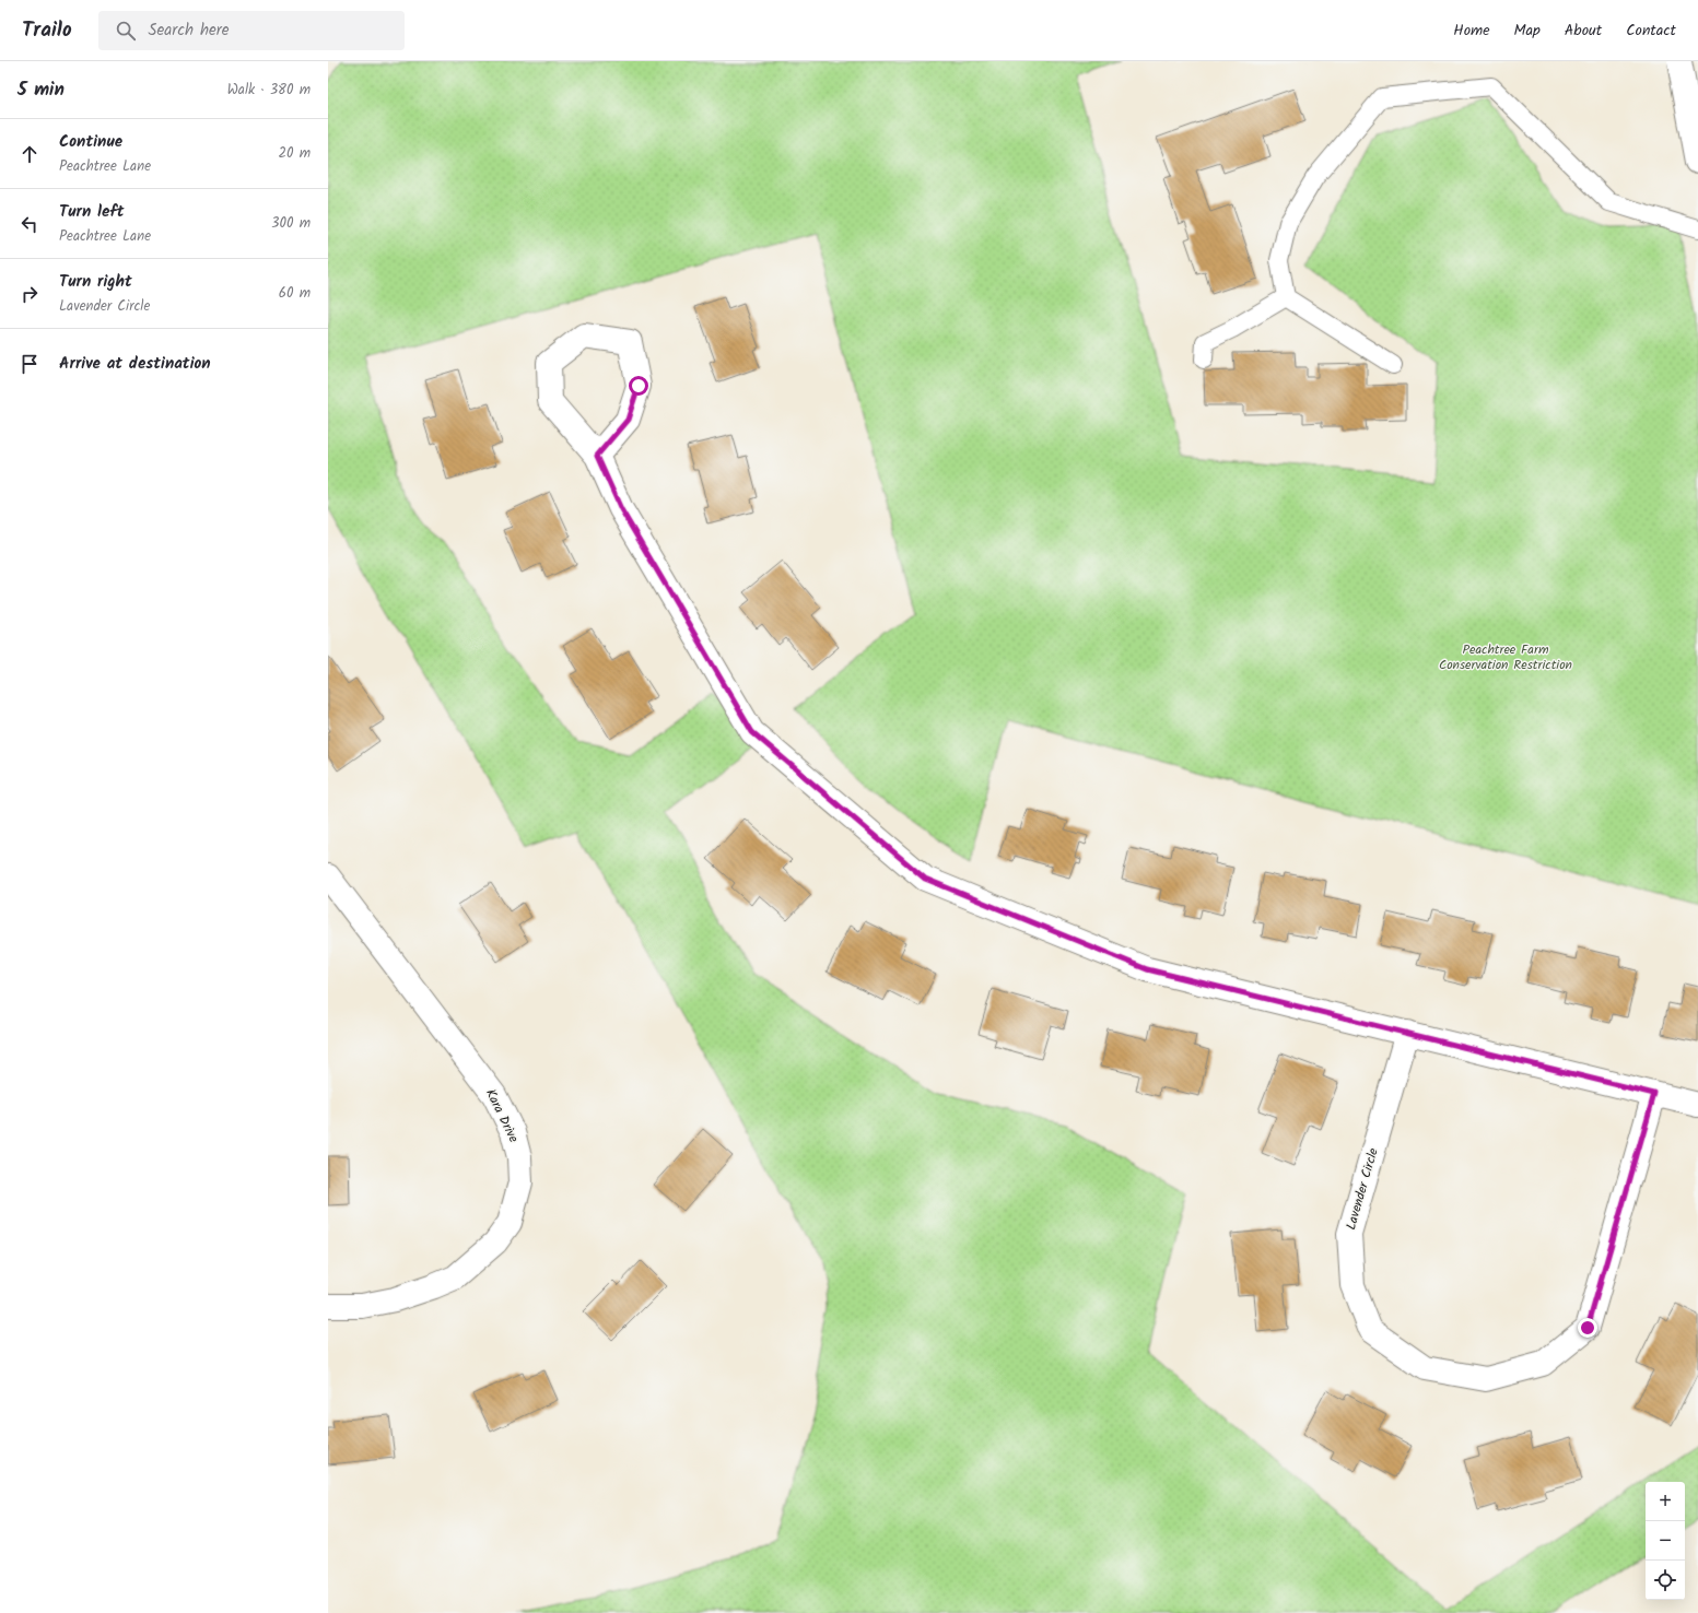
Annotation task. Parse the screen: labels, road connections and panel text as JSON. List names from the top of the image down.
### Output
{
  "streets": {
    "street": ["Kara Drive", "Lavender Circle"]
  },
  "parks": ["Peachtree Farm Conservation Restriction"],
  "page": {
    "header": "Trailo",
    "search": "Search here",
    "nav": [
      "Home",
      "Map",
      "About",
      "Contact"
    ],
    "heading": ["5 min", "Walk · 380 m"],
    "list": [
      ["Continue", "Peachtree Lane", "20 m"],
      ["Turn left", "Peachtree Lane", "300 m"],
      ["Turn right", "Lavender Circle", "60 m"],
      "Arrive at destination"
    ],
    "map_buttons": ["+", "−"]
  }
}
